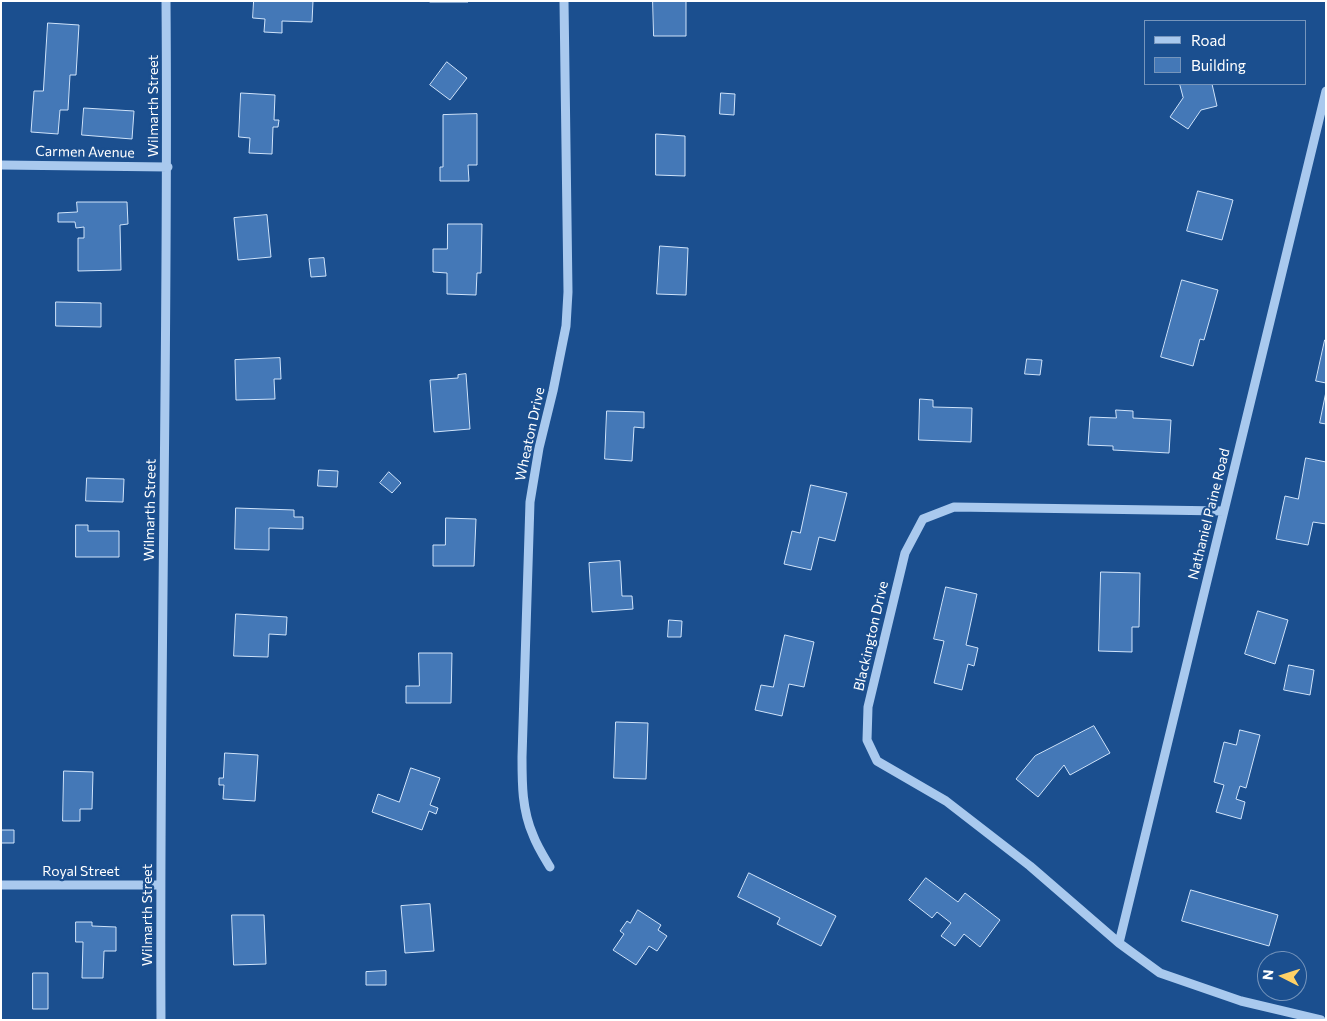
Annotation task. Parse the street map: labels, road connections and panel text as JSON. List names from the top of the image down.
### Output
{
  "streets": {
    "street": [
      "Wilmarth Street",
      "Carmen Avenue",
      "Wheaton Drive",
      "Nathaniel Paine Road",
      "Blackington Drive",
      "Royal Street"
    ]
  },
  "crossings": [
    ["Wilmarth Street", "Carmen Avenue"],
    ["Wilmarth Street", "Royal Street"],
    ["Nathaniel Paine Road", "Blackington Drive"]
  ],
  "legend": ["Road", "Building"],
  "north": "left"
}
